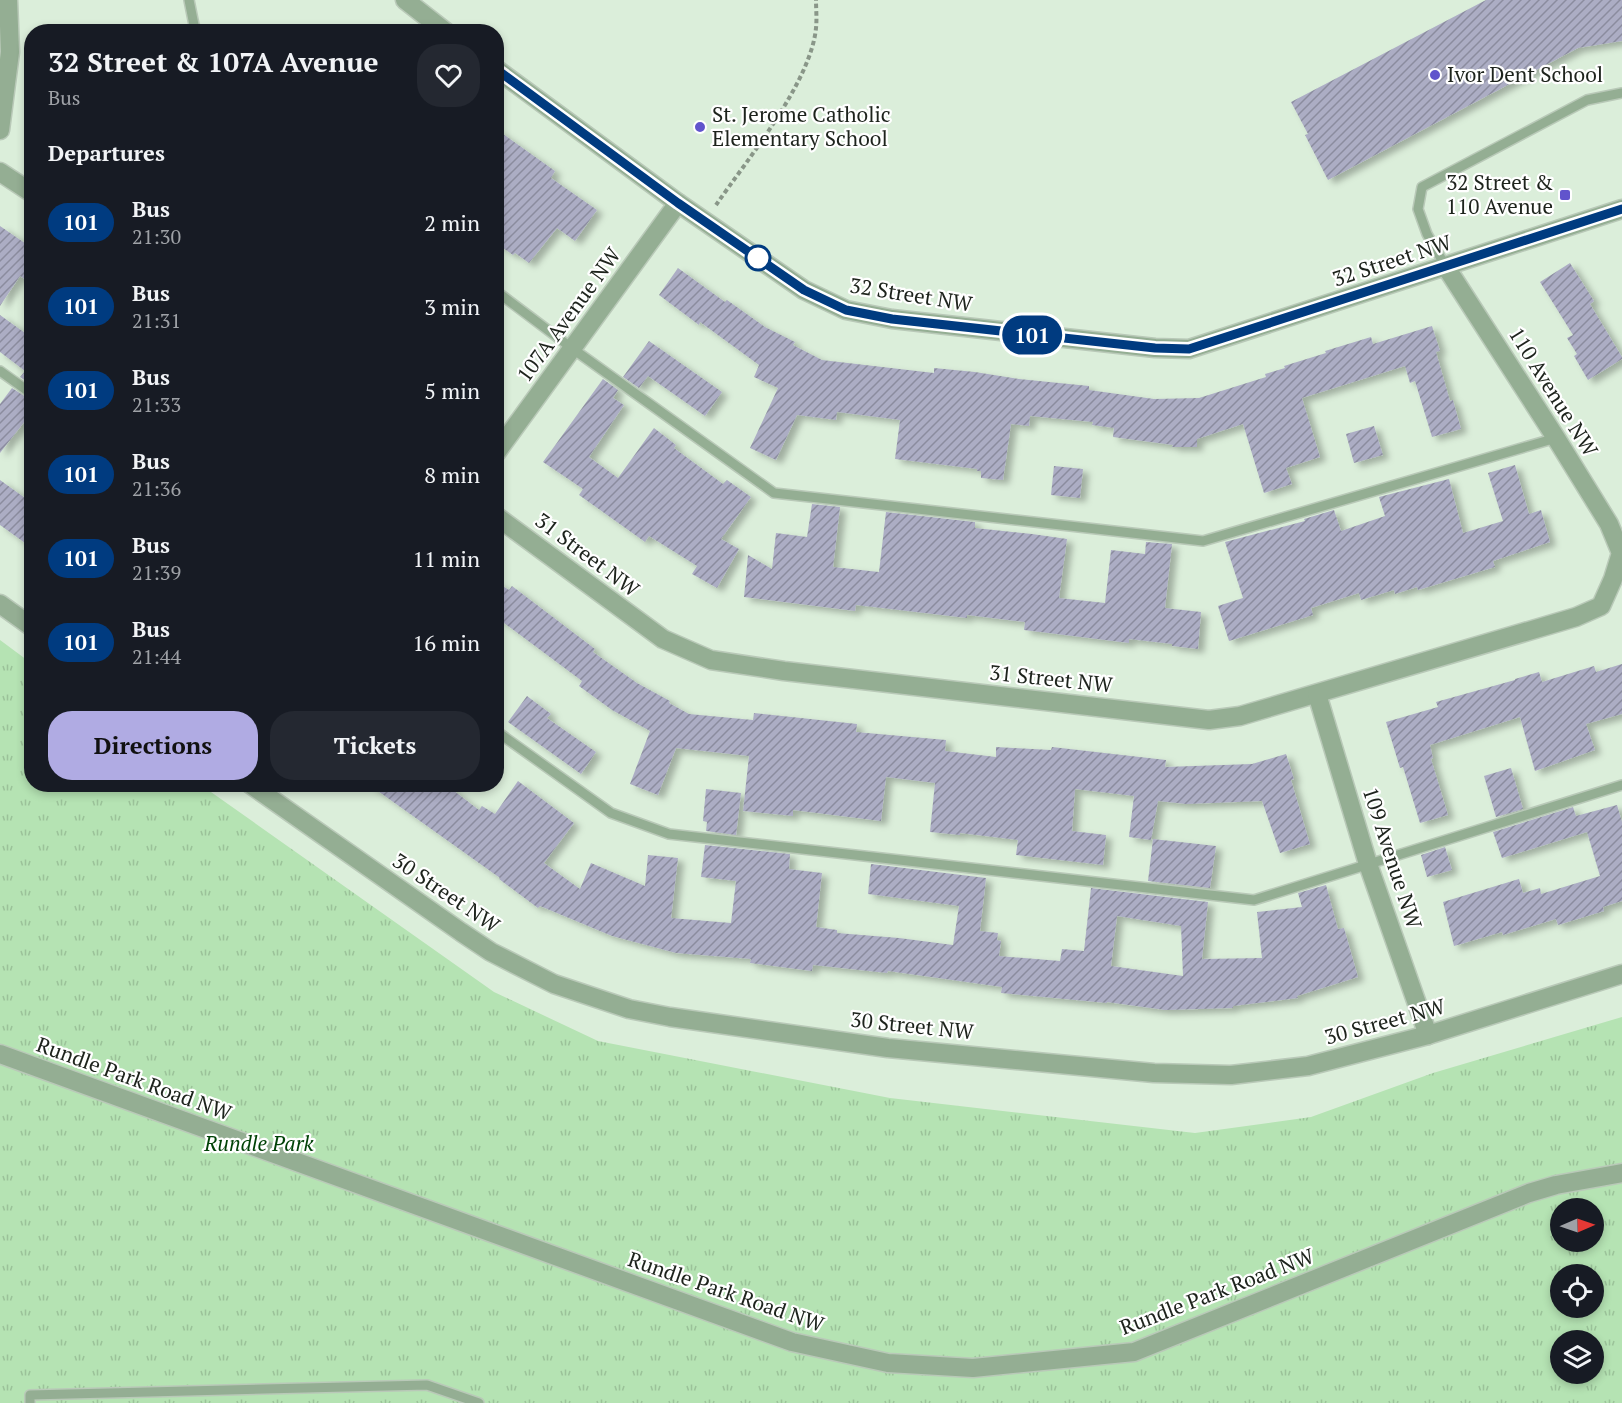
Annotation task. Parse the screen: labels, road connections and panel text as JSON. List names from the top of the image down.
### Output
{
  "streets": {
    "street": [
      "32 Street NW",
      "107A Avenue NW",
      "110 Avenue NW",
      "31 Street NW",
      "109 Avenue NW",
      "30 Street NW",
      "Rundle Park Road NW"
    ]
  },
  "crossings": [
    ["32 Street NW", "107A Avenue NW"],
    ["32 Street NW", "110 Avenue NW"],
    ["110 Avenue NW", "31 Street NW"],
    ["31 Street NW", "109 Avenue NW"],
    ["109 Avenue NW", "30 Street NW"]
  ],
  "parks": ["Rundle Park"],
  "places": {
    "other": ["Ivor Dent School", "St. Jerome Catholic Elementary School"],
    "transit": ["32 Street & 110 Avenue"]
  },
  "lines": ["bus line 101"],
  "north": "right",
  "page": {
    "on_map": "101",
    "heading": [
      ["32 Street & 107A Avenue", "Bus"],
      "Departures"
    ],
    "list": [
      {
        "mark": "101",
        "name": "Bus",
        "note": "21:30",
        "value": "2 min"
      },
      {
        "mark": "101",
        "name": "Bus",
        "note": "21:31",
        "value": "3 min"
      },
      {
        "mark": "101",
        "name": "Bus",
        "note": "21:33",
        "value": "5 min"
      },
      {
        "mark": "101",
        "name": "Bus",
        "note": "21:36",
        "value": "8 min"
      },
      {
        "mark": "101",
        "name": "Bus",
        "note": "21:39",
        "value": "11 min"
      },
      {
        "mark": "101",
        "name": "Bus",
        "note": "21:44",
        "value": "16 min"
      }
    ],
    "buttons": ["Directions", "Tickets"]
  }
}
